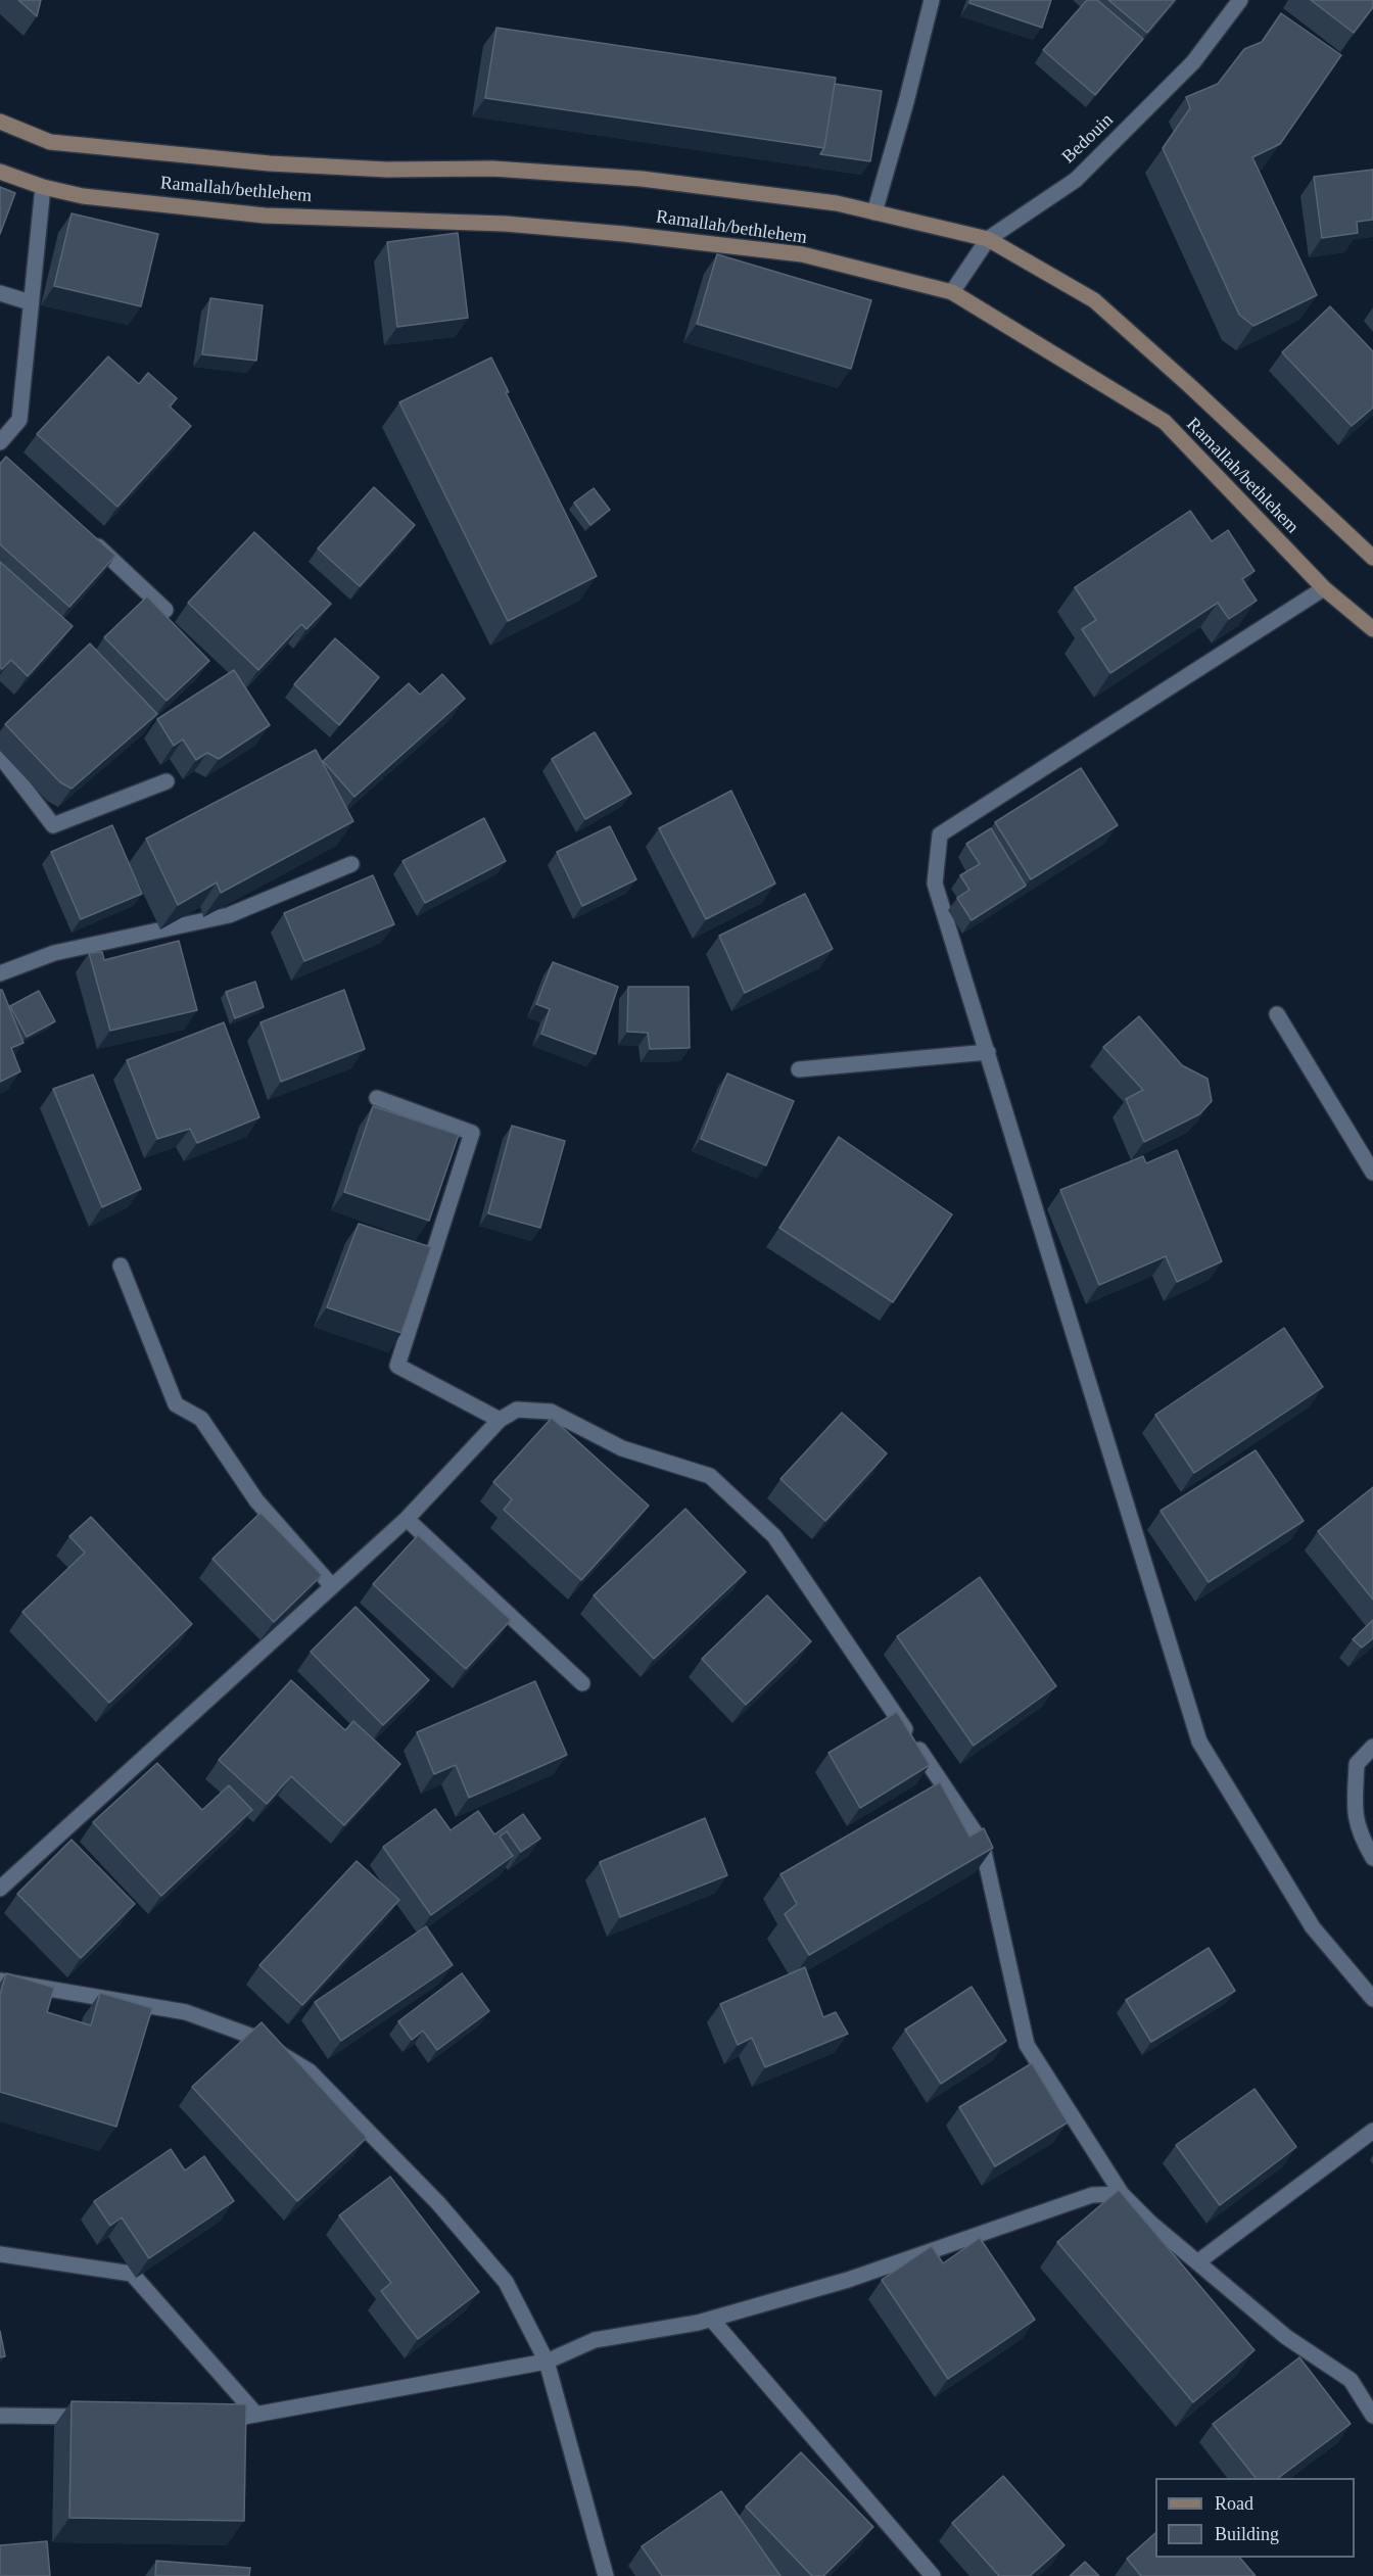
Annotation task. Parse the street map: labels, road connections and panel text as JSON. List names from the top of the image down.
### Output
{
  "streets": {
    "main road": ["Ramallah/bethlehem"],
    "street": ["Bedouin"]
  },
  "crossings": [
    ["Bedouin", "Ramallah/bethlehem"]
  ],
  "legend": ["Road", "Building"]
}
